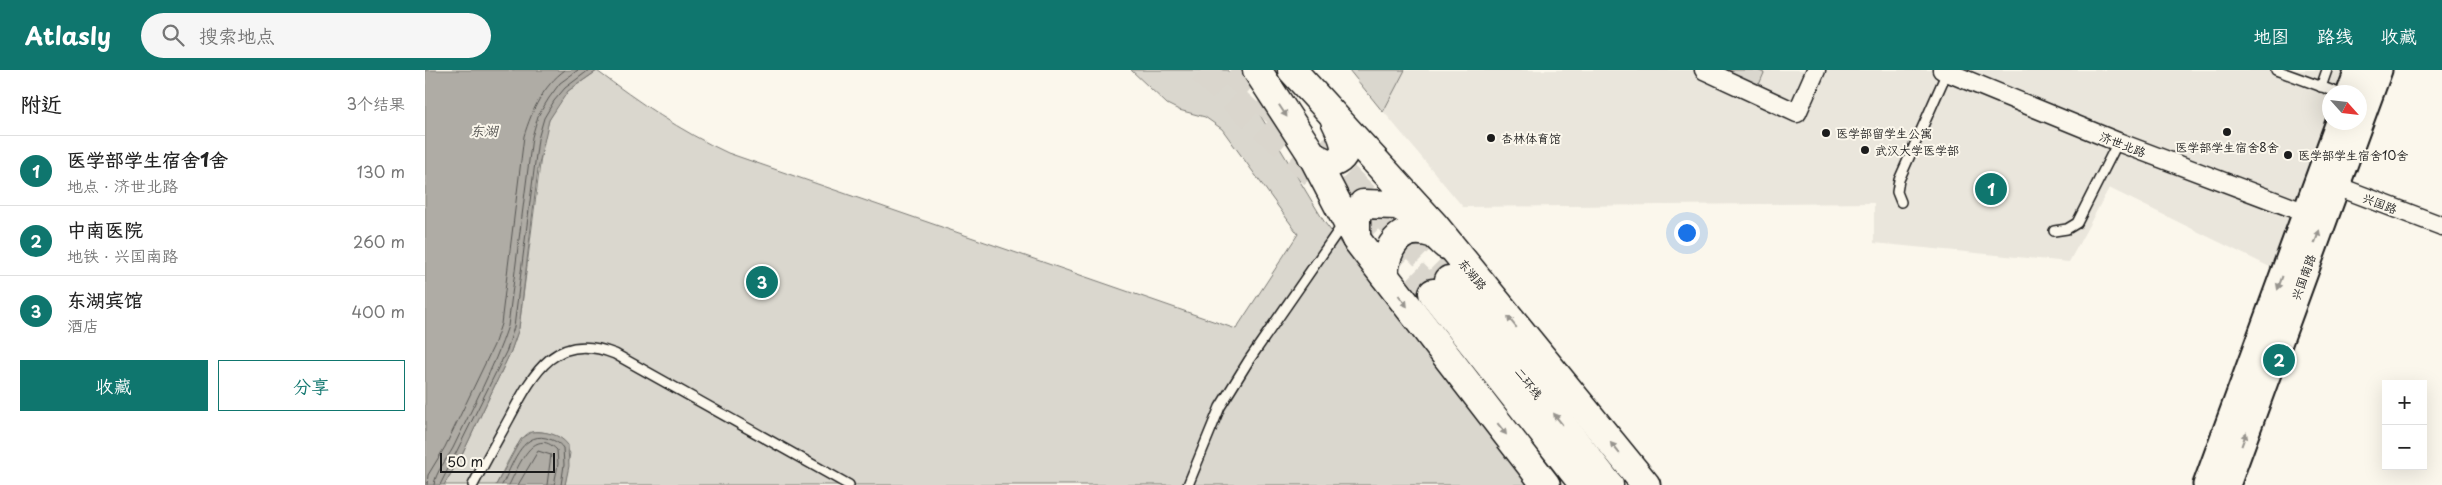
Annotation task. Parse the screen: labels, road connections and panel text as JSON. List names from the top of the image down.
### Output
{
  "streets": {
    "main road": ["东湖路", "兴国南路", "二环线"],
    "street": ["济世北路", "兴国路"]
  },
  "crossings": [
    ["济世北路", "兴国南路"],
    ["兴国路", "兴国南路"],
    ["东湖路", "二环线"]
  ],
  "water": ["东湖"],
  "places": [
    "医学部学生宿舍8舍",
    "医学部留学生公寓",
    "杏林体育馆",
    "武汉大学医学部",
    "医学部学生宿舍10舍"
  ],
  "scale_bar": "50 m",
  "north": "bottom right",
  "page": {
    "header": "Atlasly",
    "search": "搜索地点",
    "nav": ["地图", "路线", "收藏"],
    "heading": ["附近", "3个结果"],
    "list": [
      {
        "mark": "1",
        "name": "医学部学生宿舍1舍",
        "note": "地点 · 济世北路",
        "value": "130 m"
      },
      {
        "mark": "2",
        "name": "中南医院",
        "note": "地铁 · 兴国南路",
        "value": "260 m"
      },
      {
        "mark": "3",
        "name": "东湖宾馆",
        "note": "酒店",
        "value": "400 m"
      }
    ],
    "pins": ["1", "3", "2"],
    "buttons": ["收藏", "分享"],
    "map_buttons": ["+", "−"],
    "scale": "50 m"
  }
}
